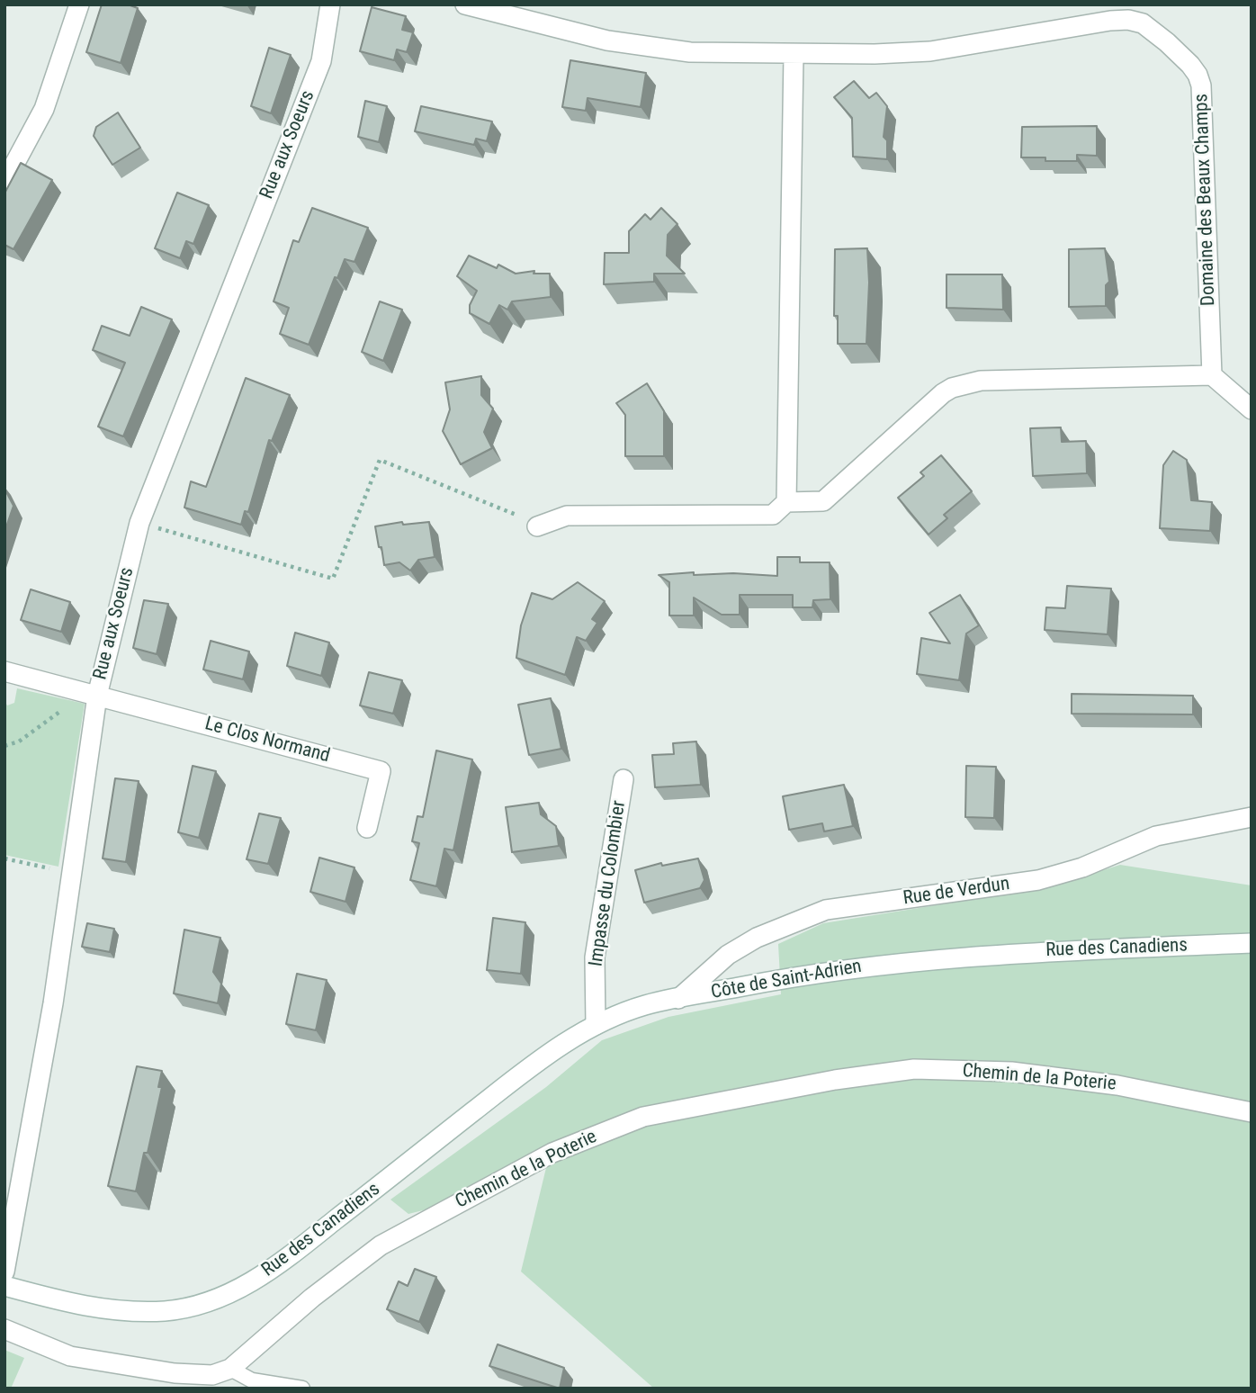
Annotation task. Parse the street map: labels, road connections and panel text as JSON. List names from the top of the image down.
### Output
{
  "streets": {
    "street": [
      "Rue aux Soeurs",
      "Domaine des Beaux Champs",
      "Le Clos Normand",
      "Impasse du Colombier",
      "Rue de Verdun",
      "Rue des Canadiens",
      "Côte de Saint-Adrien",
      "Chemin de la Poterie"
    ]
  },
  "crossings": [
    ["Rue aux Soeurs", "Le Clos Normand"],
    ["Impasse du Colombier", "Rue des Canadiens"],
    ["Impasse du Colombier", "Côte de Saint-Adrien"],
    ["Rue de Verdun", "Côte de Saint-Adrien"],
    ["Rue des Canadiens", "Côte de Saint-Adrien"]
  ]
}
